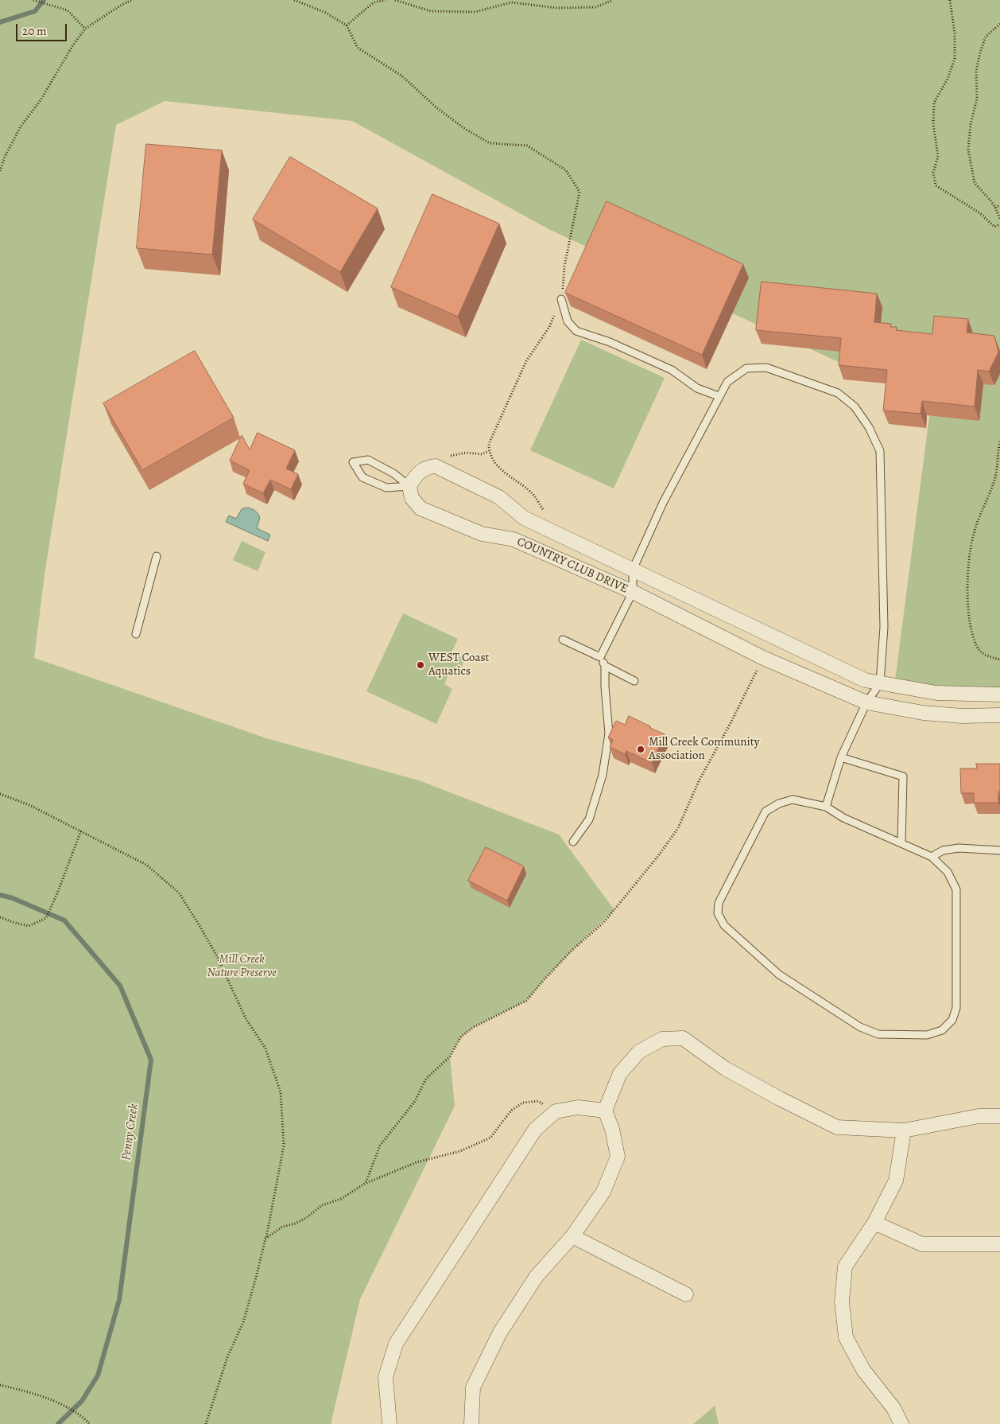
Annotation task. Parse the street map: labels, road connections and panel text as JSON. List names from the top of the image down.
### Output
{
  "streets": {
    "street": ["COUNTRY CLUB DRIVE"]
  },
  "water": ["Penny Creek"],
  "parks": ["Mill Creek Nature Preserve"],
  "places": ["WEST Coast Aquatics", "Mill Creek Community Association"],
  "scale_bar": "20 m"
}
